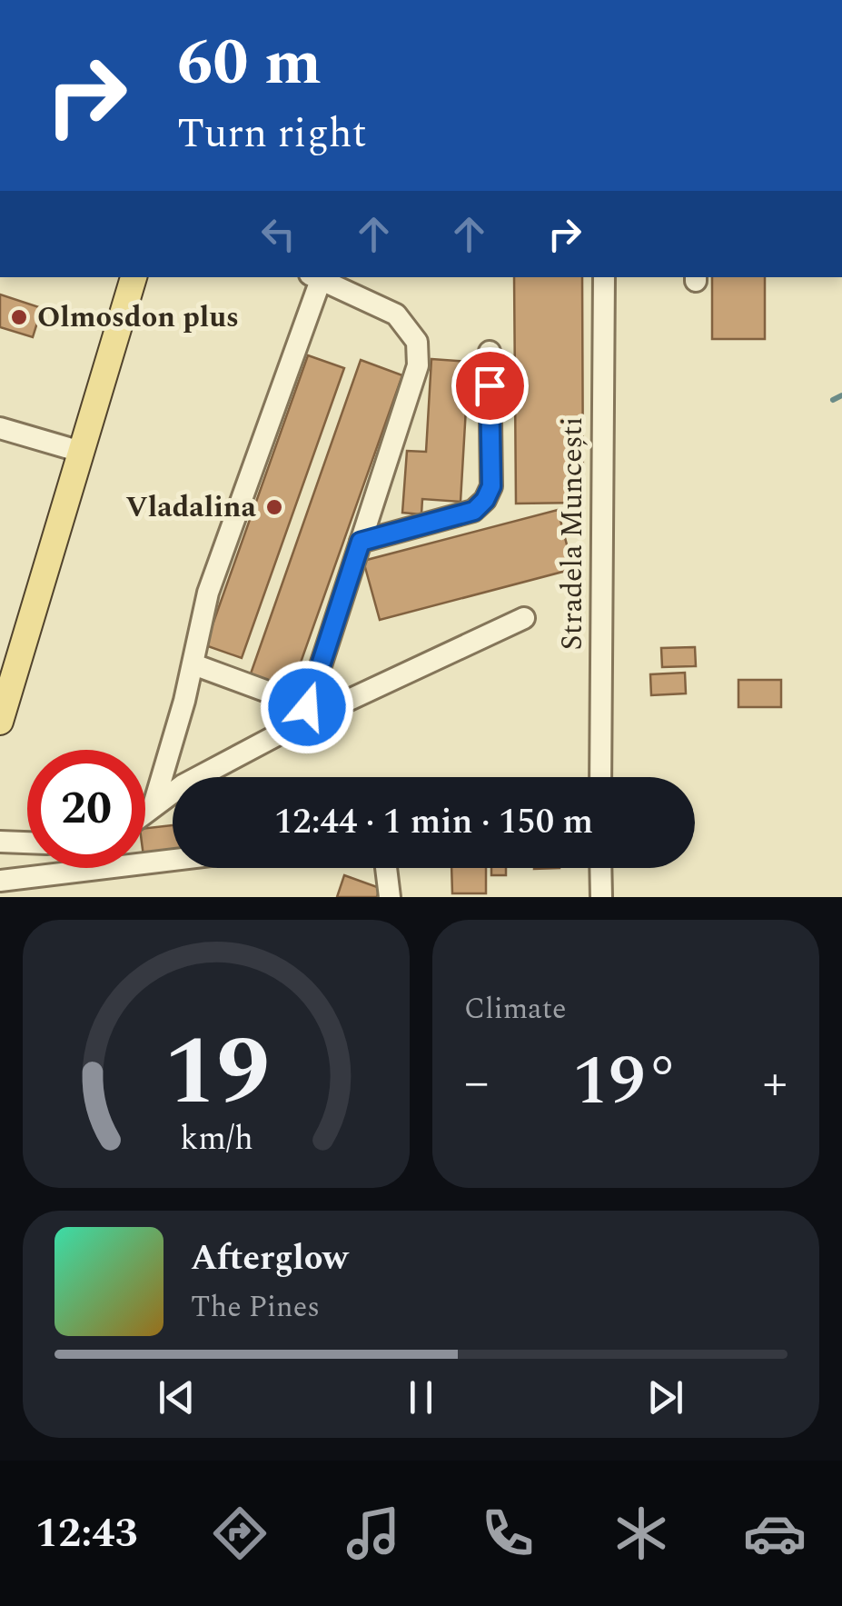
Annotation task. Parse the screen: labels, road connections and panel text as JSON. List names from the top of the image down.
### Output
{
  "streets": {
    "street": ["Stradela Muncești"]
  },
  "places": ["Olmosdon plus", "Vladalina"],
  "page": {
    "turn": ["60 m", "Turn right"],
    "limit": "20",
    "trip": "12:44 · 1 min · 150 m",
    "tile": "Climate",
    "heat": ["−", "19°", "+"],
    "song": ["Afterglow", "The Pines"],
    "tabs": "12:43",
    "gauge": ["19", "km/h"]
  }
}
